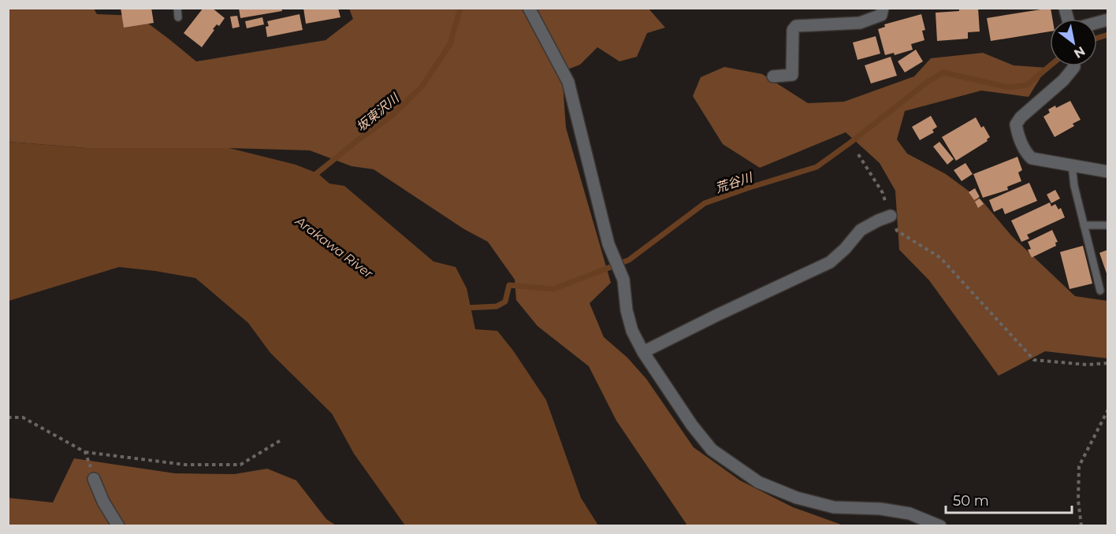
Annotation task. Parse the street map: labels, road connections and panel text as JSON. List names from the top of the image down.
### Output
{
  "water": ["坂東沢川", "荒谷川", "Arakawa River"],
  "scale_bar": "50 m",
  "north": "bottom right"
}
